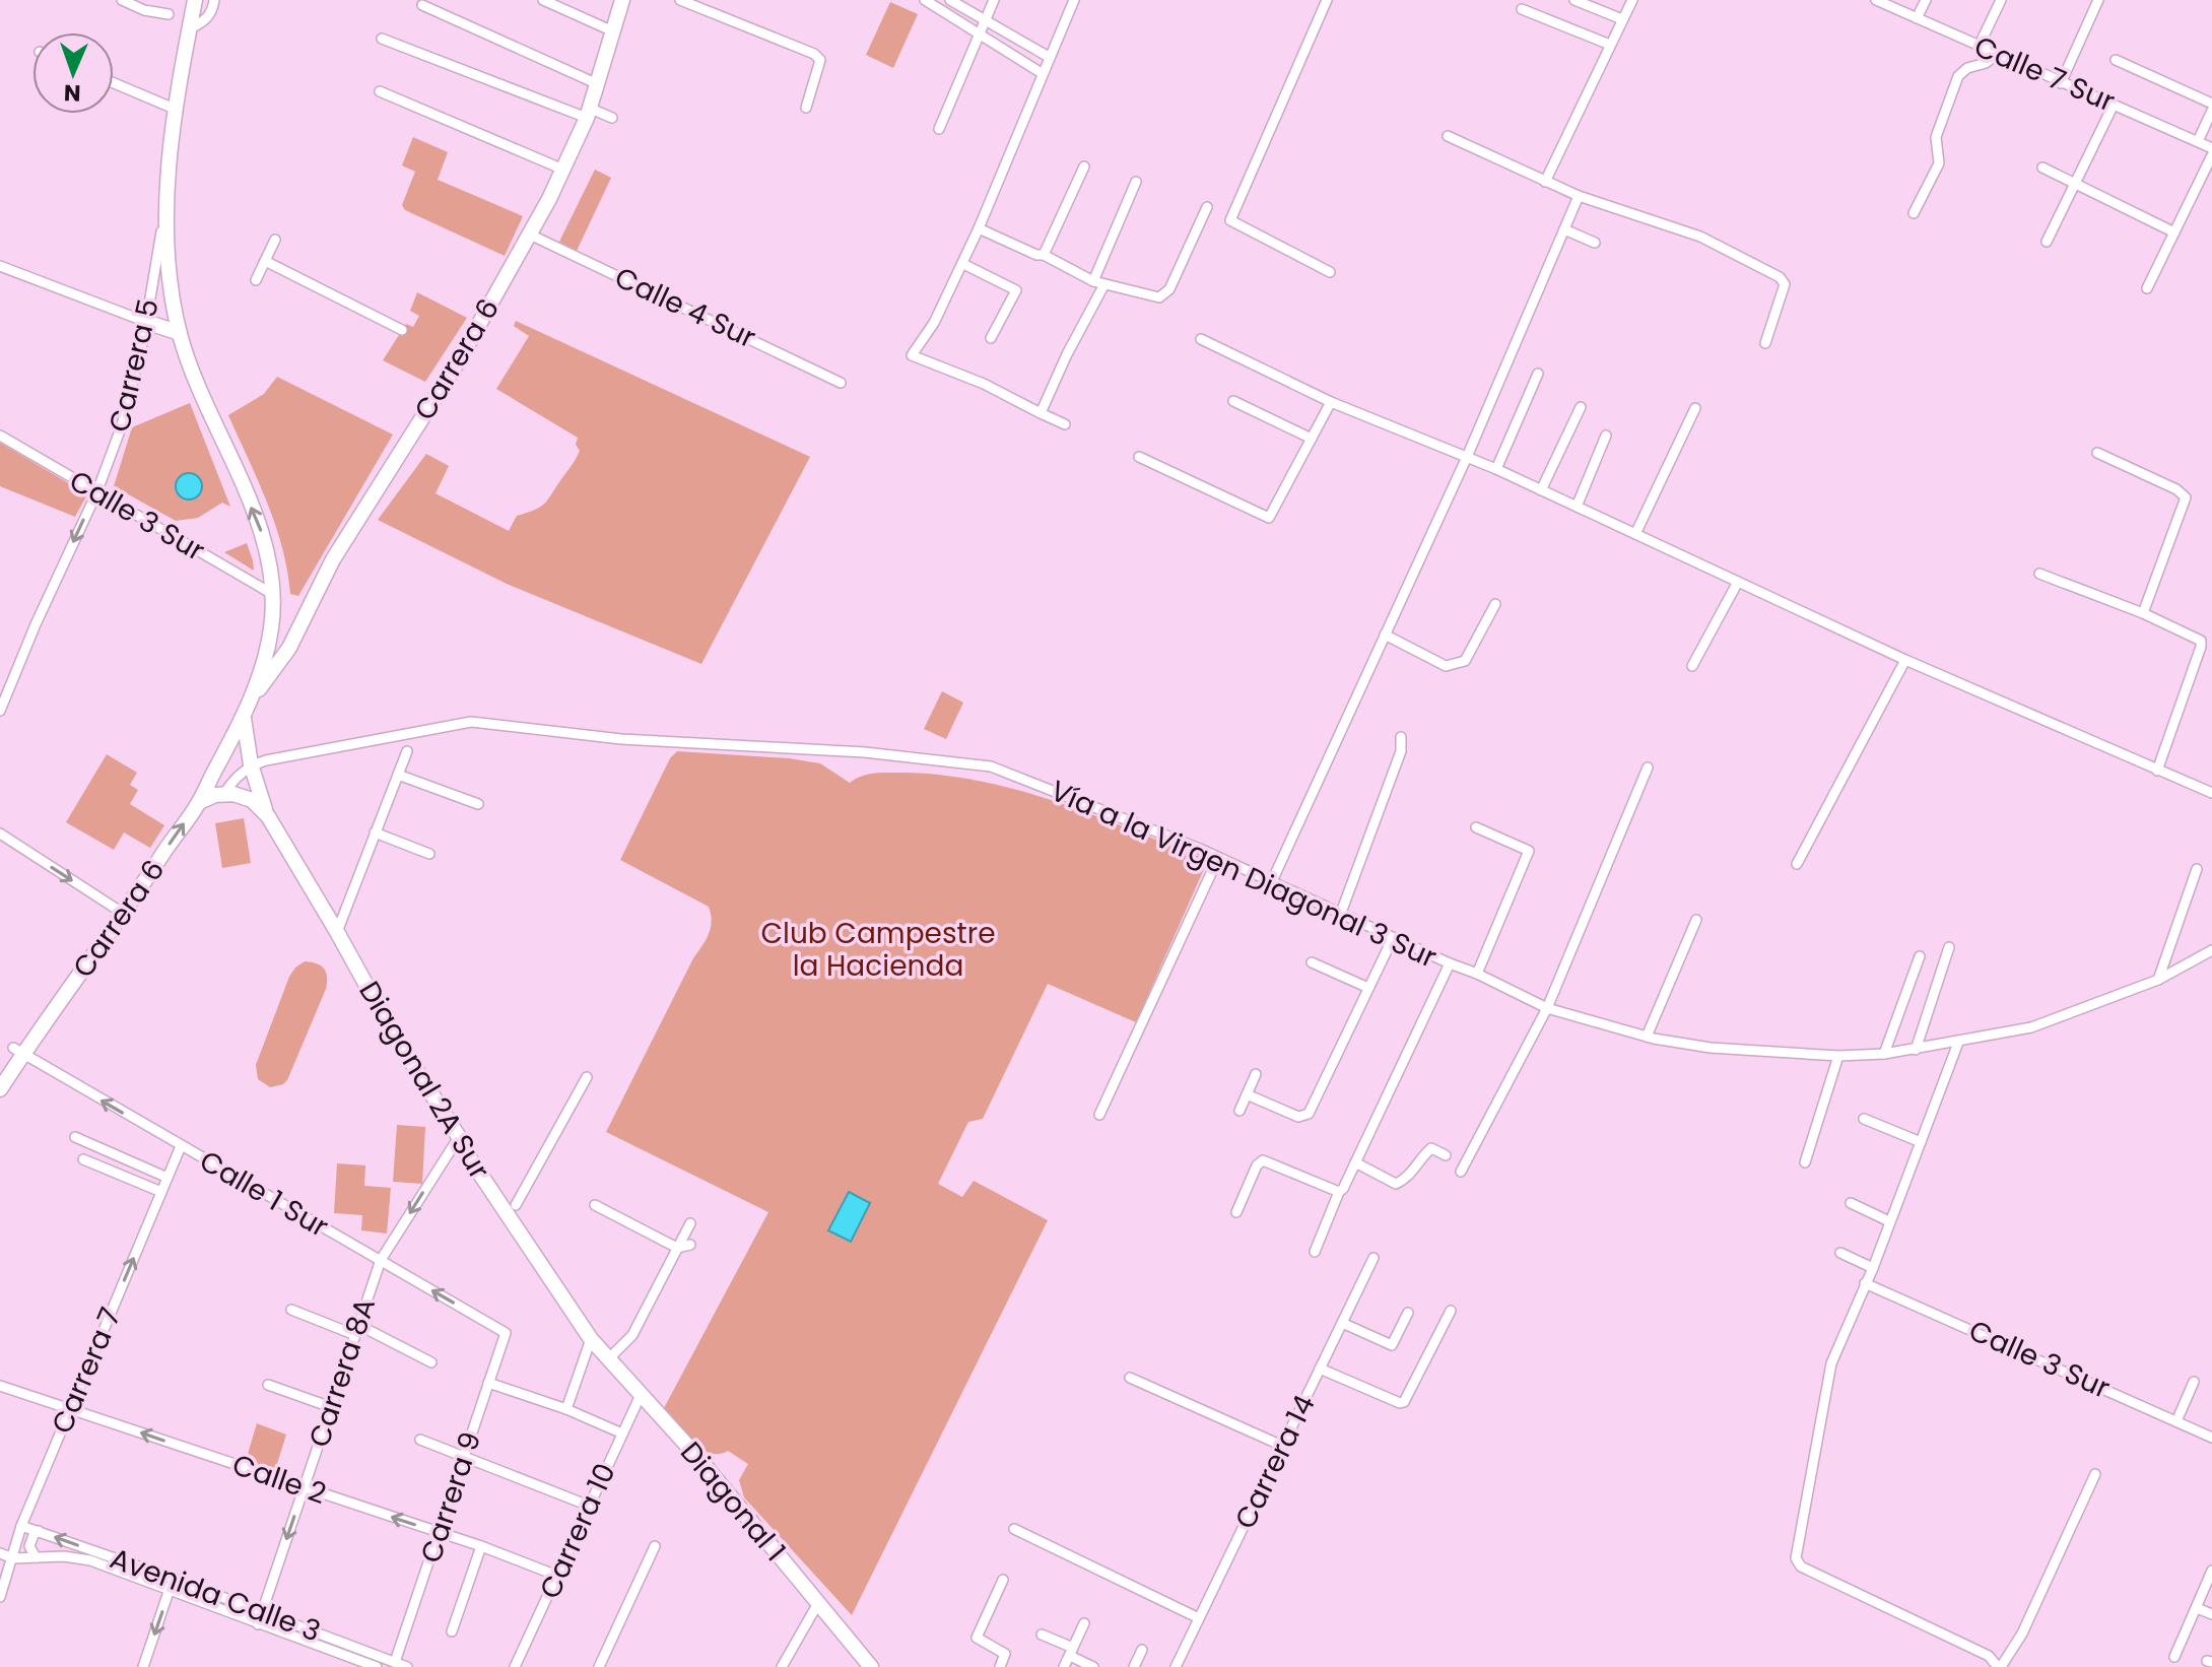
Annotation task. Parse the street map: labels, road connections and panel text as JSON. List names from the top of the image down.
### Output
{
  "streets": {
    "main road": [
      "Carrera 6",
      "Carrera 5",
      "Diagonal 2A Sur",
      "Diagonal 1"
    ],
    "street": [
      "Calle 7 Sur",
      "Calle 4 Sur",
      "Calle 3 Sur",
      "Vía a la Virgen Diagonal 3 Sur",
      "Calle 1 Sur",
      "Carrera 7",
      "Carrera 8A",
      "Carrera 14",
      "Calle 2",
      "Carrera 9",
      "Carrera 10",
      "Avenida Calle 3"
    ]
  },
  "crossings": [
    ["Calle 4 Sur", "Carrera 6"],
    ["Carrera 6", "Carrera 5"],
    ["Carrera 6", "Calle 3 Sur"],
    ["Carrera 6", "Calle 1 Sur"],
    ["Carrera 5", "Calle 3 Sur"],
    ["Diagonal 2A Sur", "Carrera 8A"],
    ["Diagonal 2A Sur", "Diagonal 1"],
    ["Calle 1 Sur", "Carrera 7"],
    ["Calle 1 Sur", "Carrera 8A"],
    ["Calle 1 Sur", "Carrera 9"],
    ["Carrera 7", "Calle 2"],
    ["Carrera 7", "Avenida Calle 3"],
    ["Carrera 8A", "Calle 2"],
    ["Carrera 8A", "Avenida Calle 3"],
    ["Calle 2", "Carrera 9"],
    ["Calle 2", "Carrera 10"],
    ["Carrera 9", "Avenida Calle 3"],
    ["Diagonal 1", "Carrera 10"]
  ],
  "one_way": ["Carrera 7", "Carrera 8A", "Calle 2"],
  "parks": ["Club Campestre la Hacienda"],
  "north": "bottom"
}
